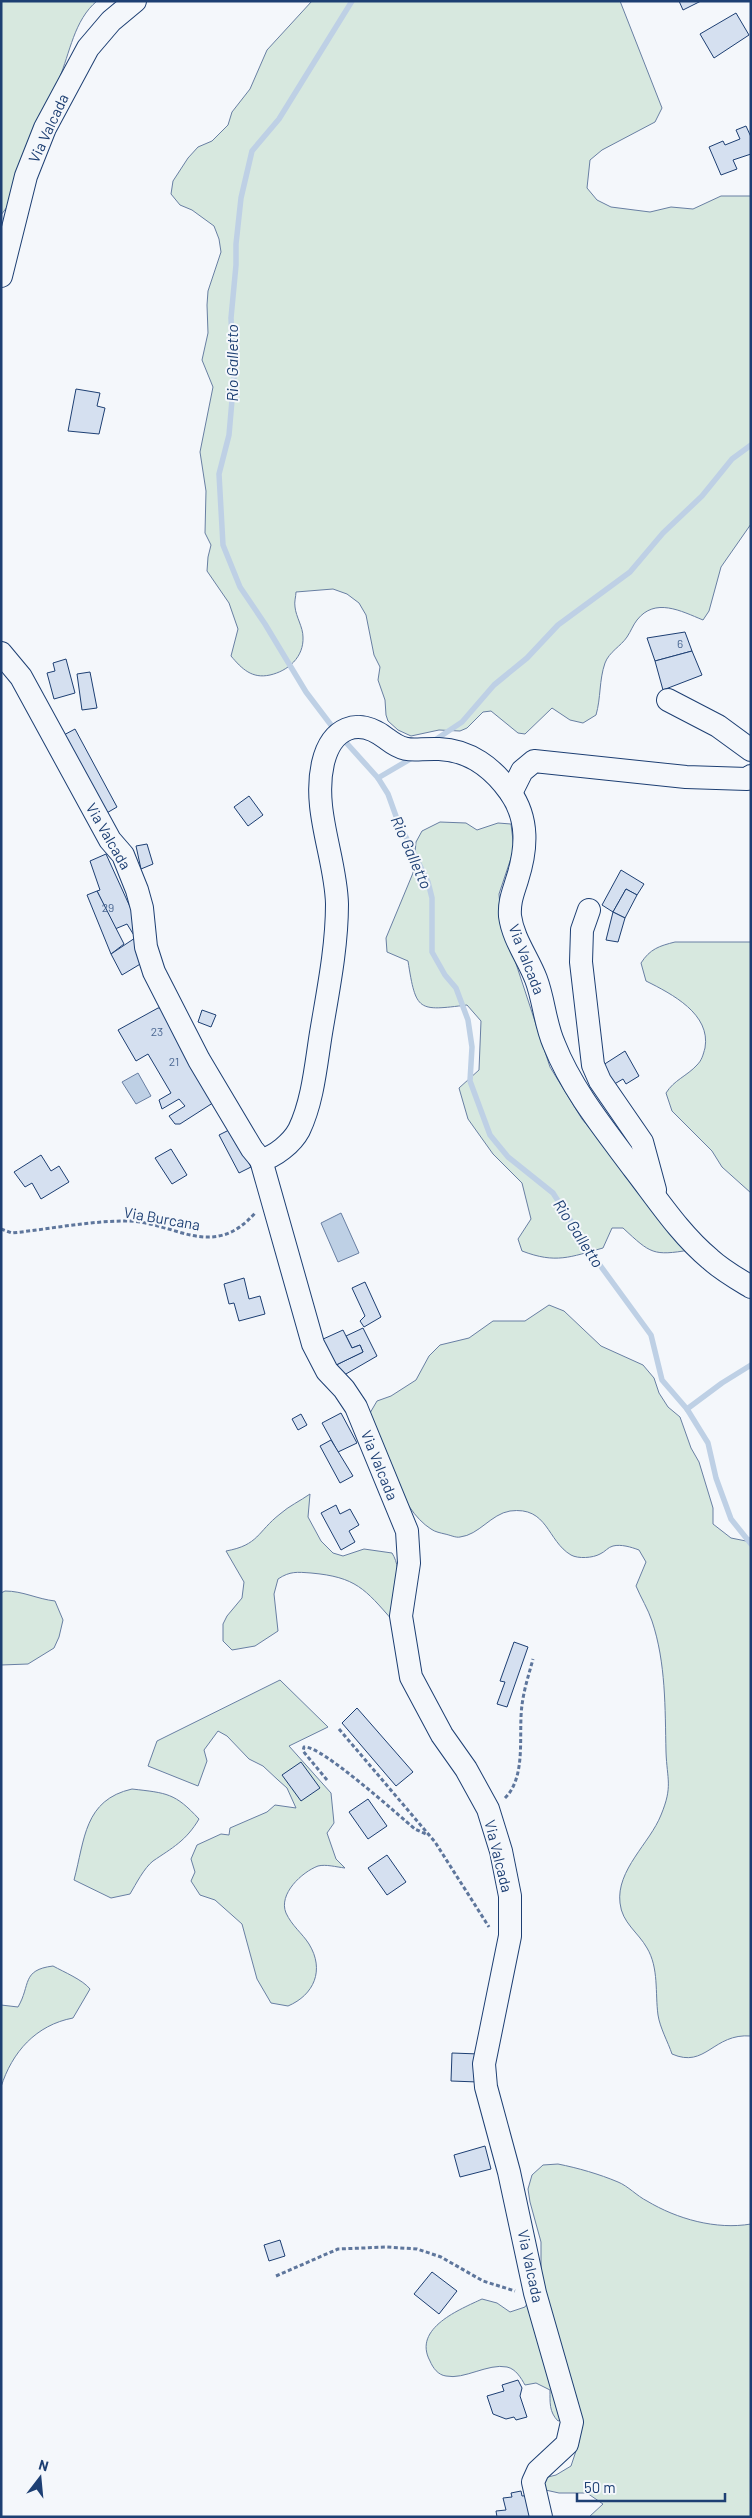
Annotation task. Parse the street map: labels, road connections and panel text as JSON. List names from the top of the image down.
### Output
{
  "streets": {
    "street": ["Via Valcada"],
    "path": ["Via Burcana"]
  },
  "crossings": [
    ["Via Valcada", "Via Burcana"]
  ],
  "water": ["Rio Galletto"],
  "house_numbers": [
    "6",
    "29",
    "23",
    "21"
  ],
  "scale_bar": "50 m",
  "north": "top"
}
